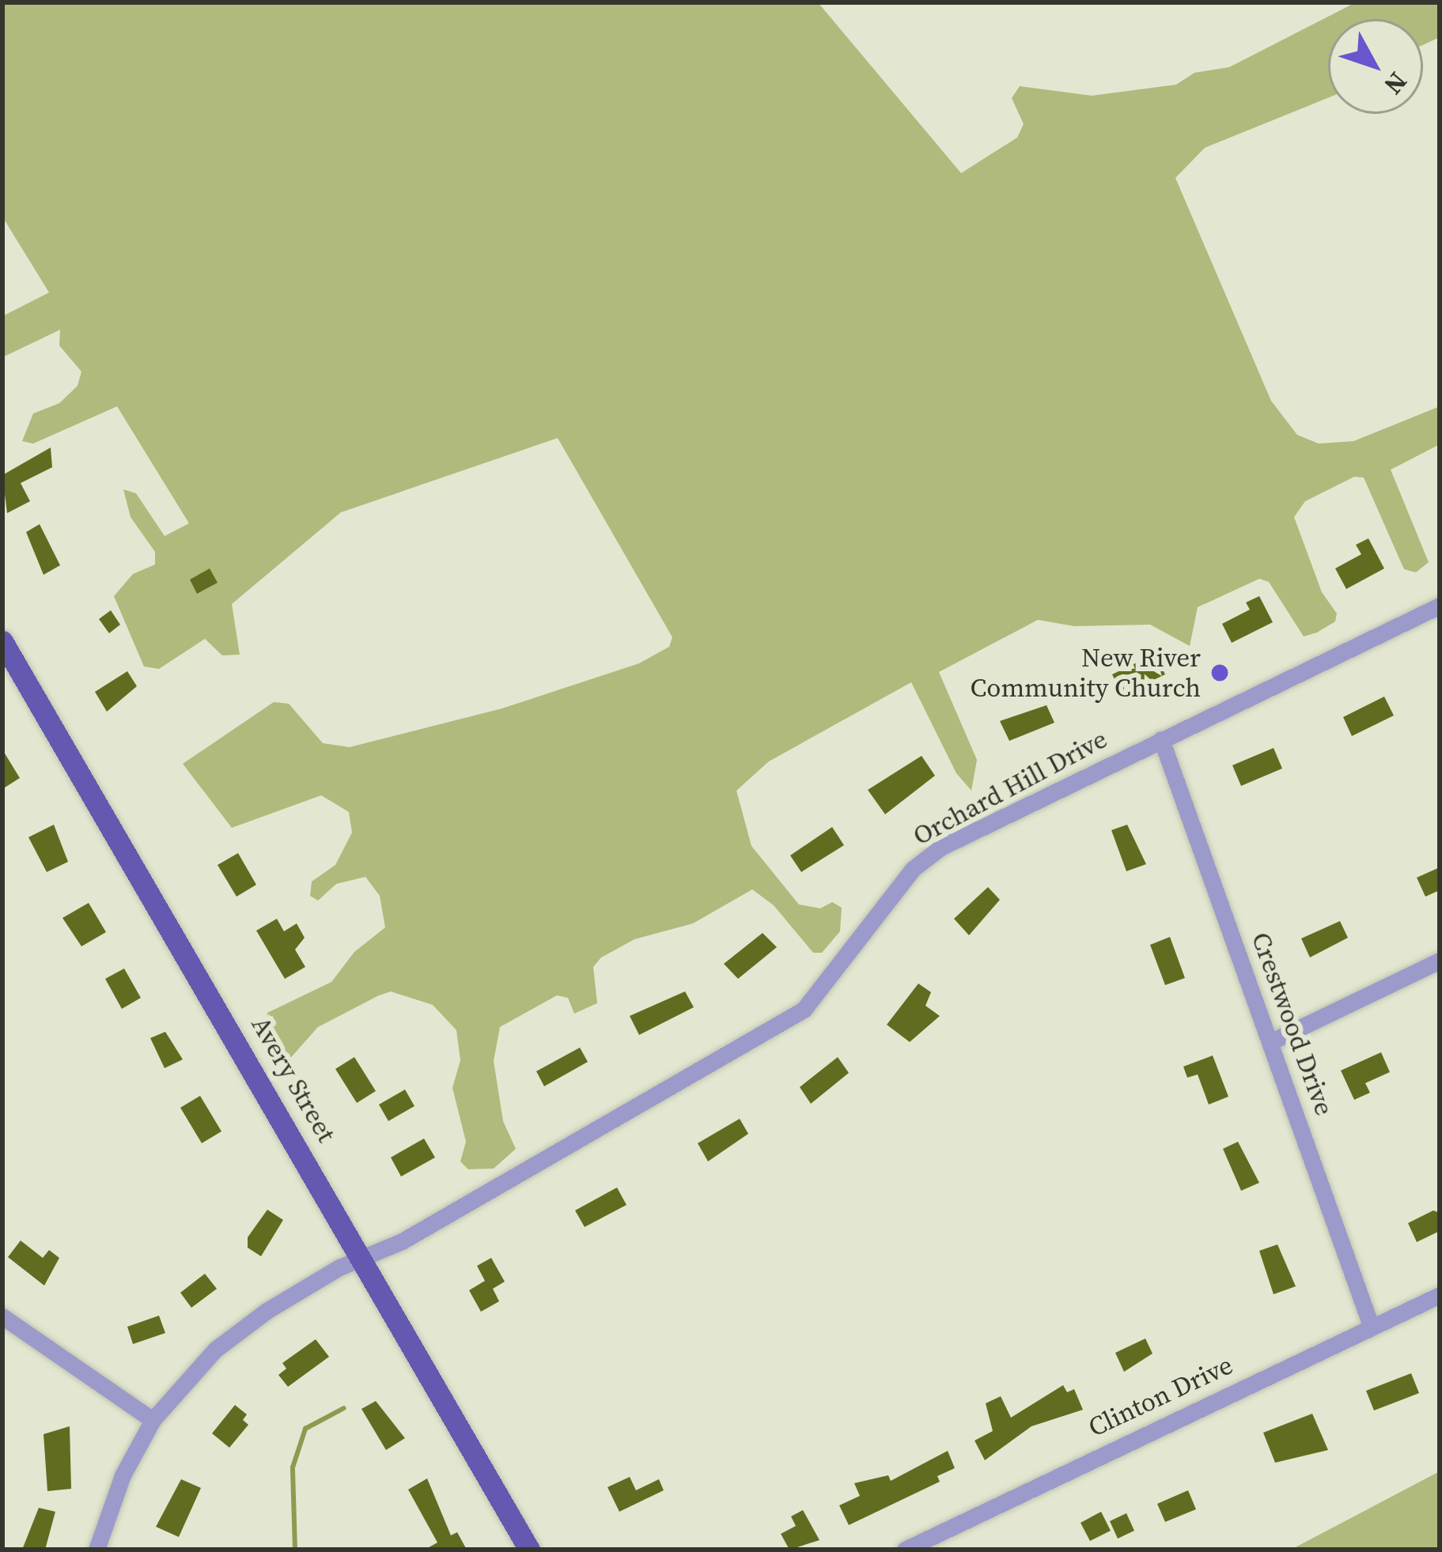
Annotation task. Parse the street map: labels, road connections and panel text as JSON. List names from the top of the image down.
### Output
{
  "streets": {
    "main road": ["Avery Street"],
    "street": ["Orchard Hill Drive", "Crestwood Drive", "Clinton Drive"]
  },
  "crossings": [
    ["Orchard Hill Drive", "Crestwood Drive"],
    ["Orchard Hill Drive", "Avery Street"],
    ["Crestwood Drive", "Clinton Drive"]
  ],
  "places": ["New River Community Church"],
  "north": "bottom right"
}
